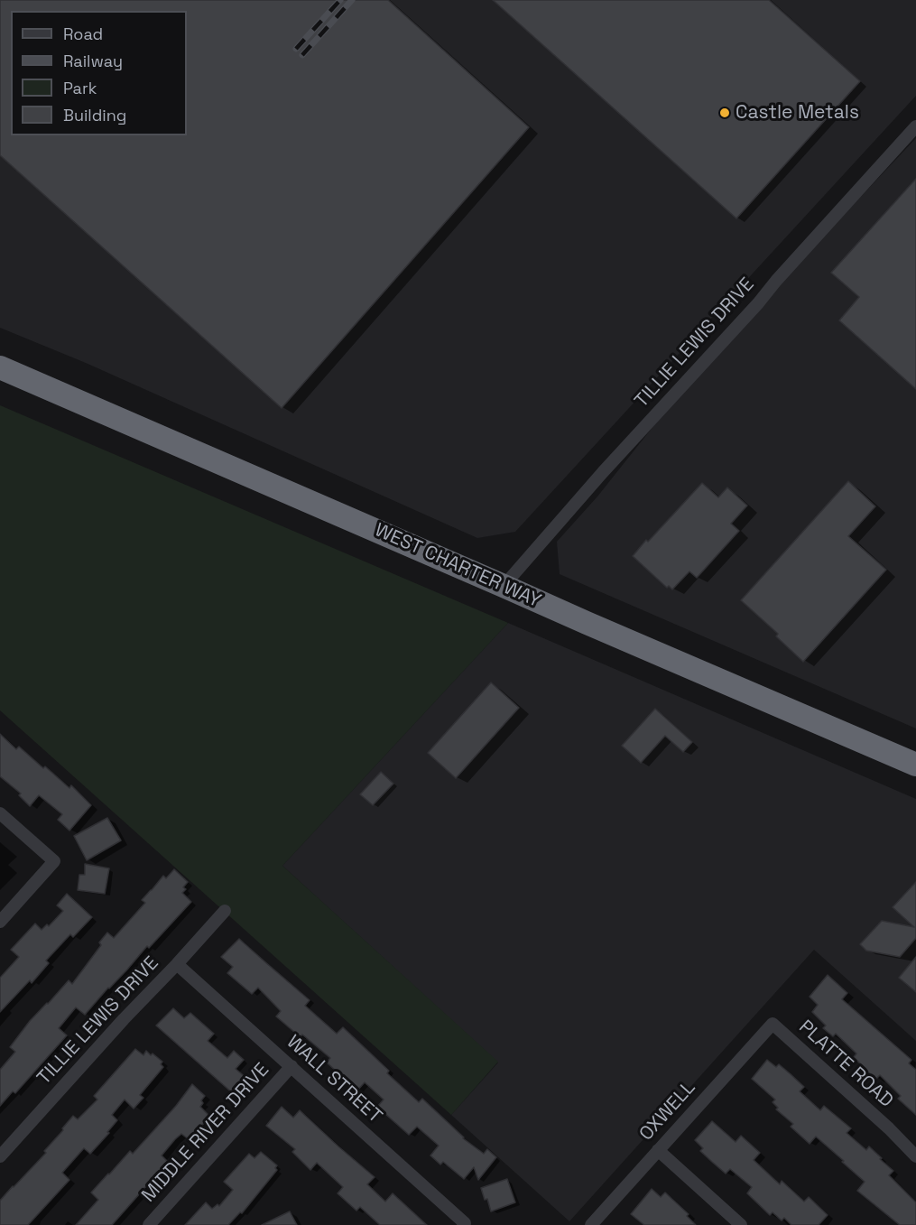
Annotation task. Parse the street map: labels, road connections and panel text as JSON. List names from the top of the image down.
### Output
{
  "streets": {
    "highway": ["WEST CHARTER WAY"],
    "street": [
      "TILLIE LEWIS DRIVE",
      "PLATTE ROAD",
      "WALL STREET",
      "OXWELL",
      "MIDDLE RIVER DRIVE"
    ]
  },
  "crossings": [
    ["TILLIE LEWIS DRIVE", "WEST CHARTER WAY"],
    ["TILLIE LEWIS DRIVE", "WALL STREET"],
    ["PLATTE ROAD", "OXWELL"],
    ["WALL STREET", "MIDDLE RIVER DRIVE"]
  ],
  "places": ["Castle Metals"],
  "legend": [
    "Road",
    "Railway",
    "Park",
    "Building"
  ]
}
